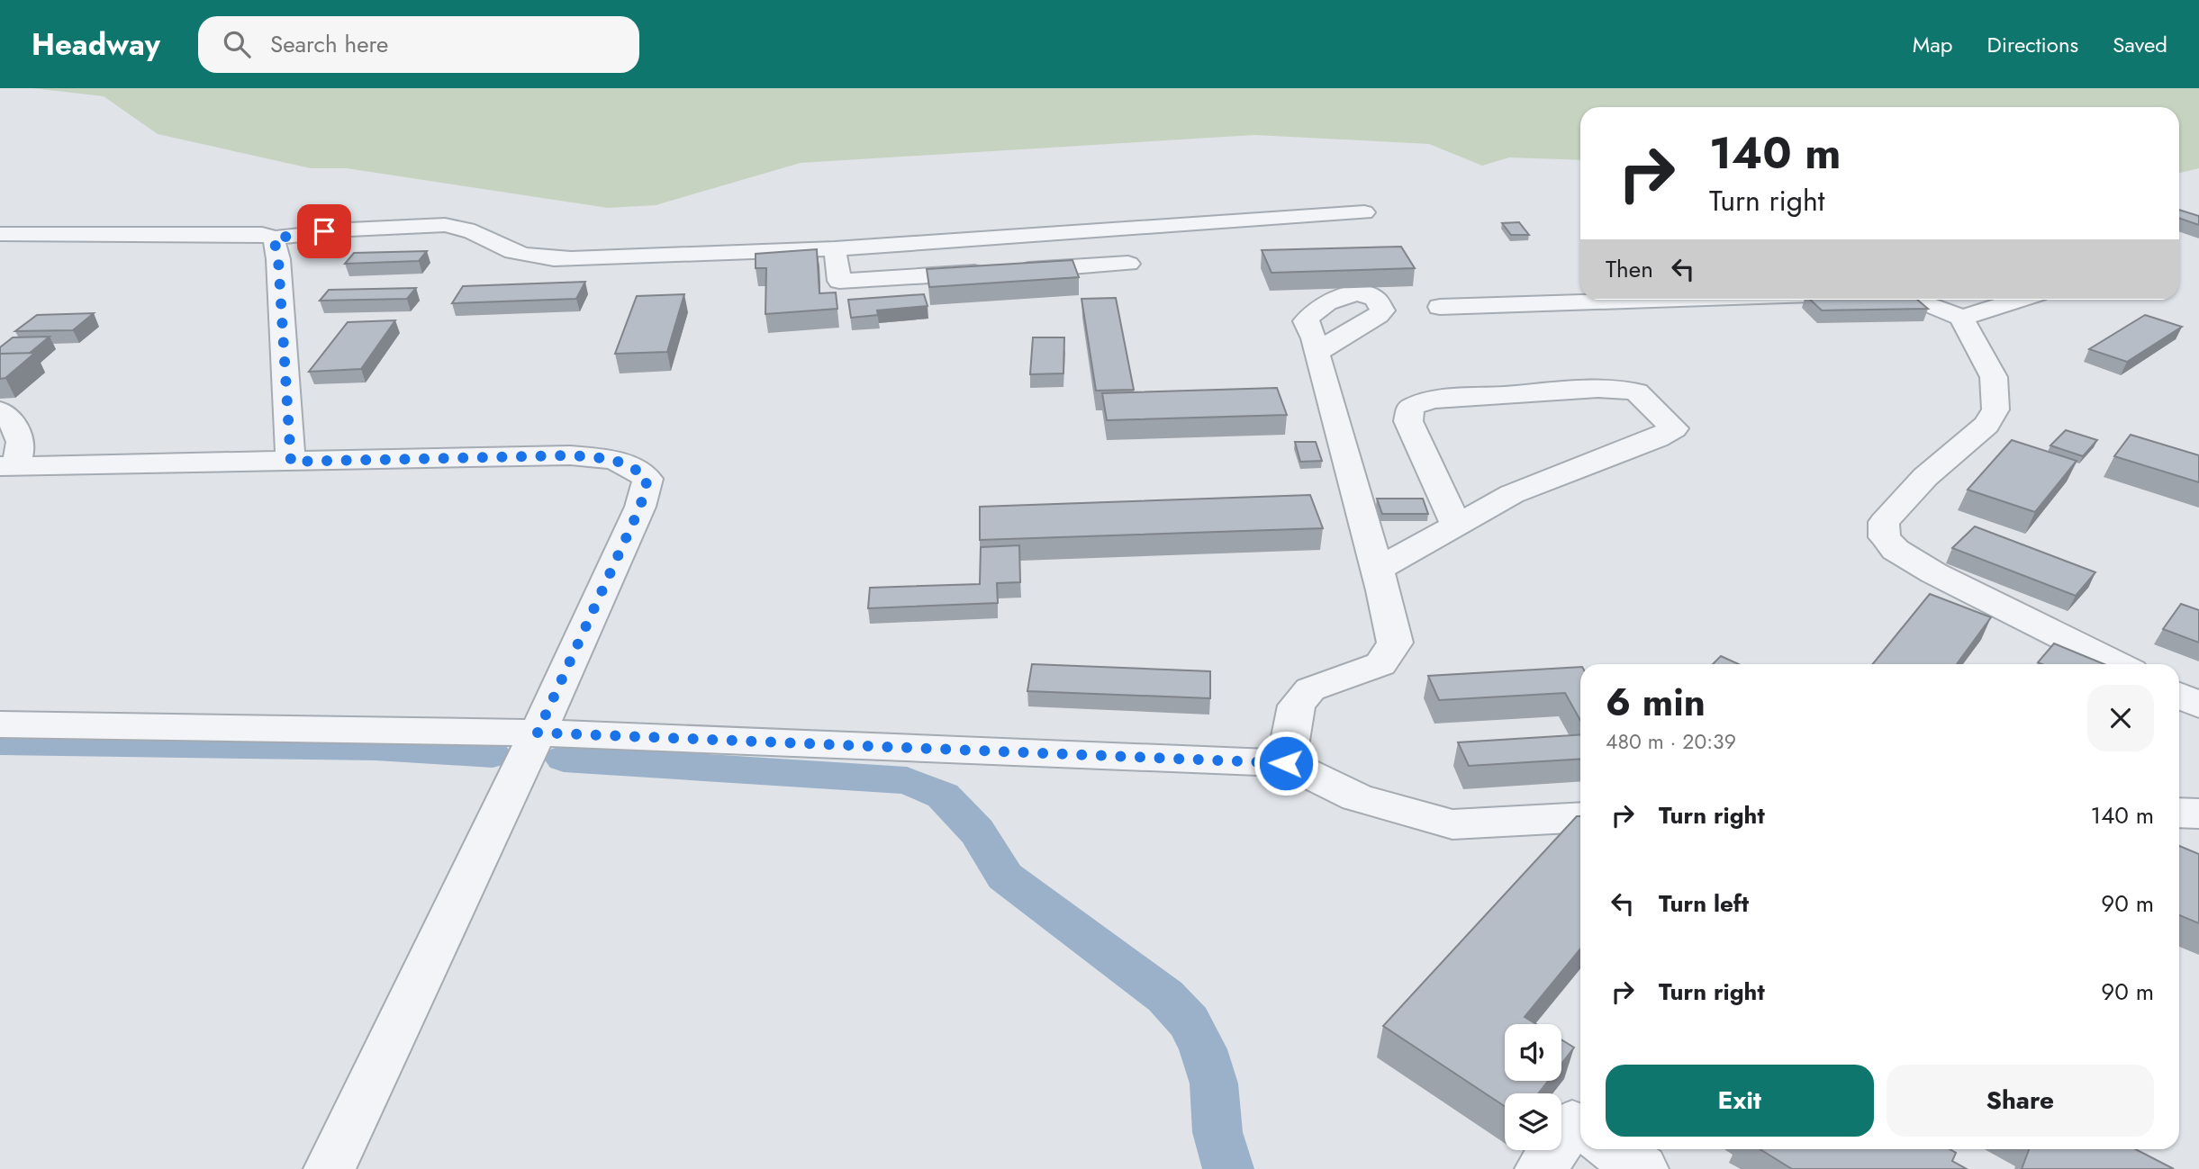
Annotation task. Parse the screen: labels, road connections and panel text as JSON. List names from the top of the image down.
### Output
{
  "page": {
    "header": "Headway",
    "search": "Search here",
    "nav": ["Map", "Directions", "Saved"],
    "turn": ["140 m", "Turn right"],
    "then": "Then",
    "heading": ["6 min", "480 m · 20:39"],
    "list": [
      {
        "name": "Turn right",
        "value": "140 m"
      },
      {
        "name": "Turn left",
        "value": "90 m"
      },
      {
        "name": "Turn right",
        "value": "90 m"
      }
    ],
    "buttons": ["Exit", "Share"]
  }
}
